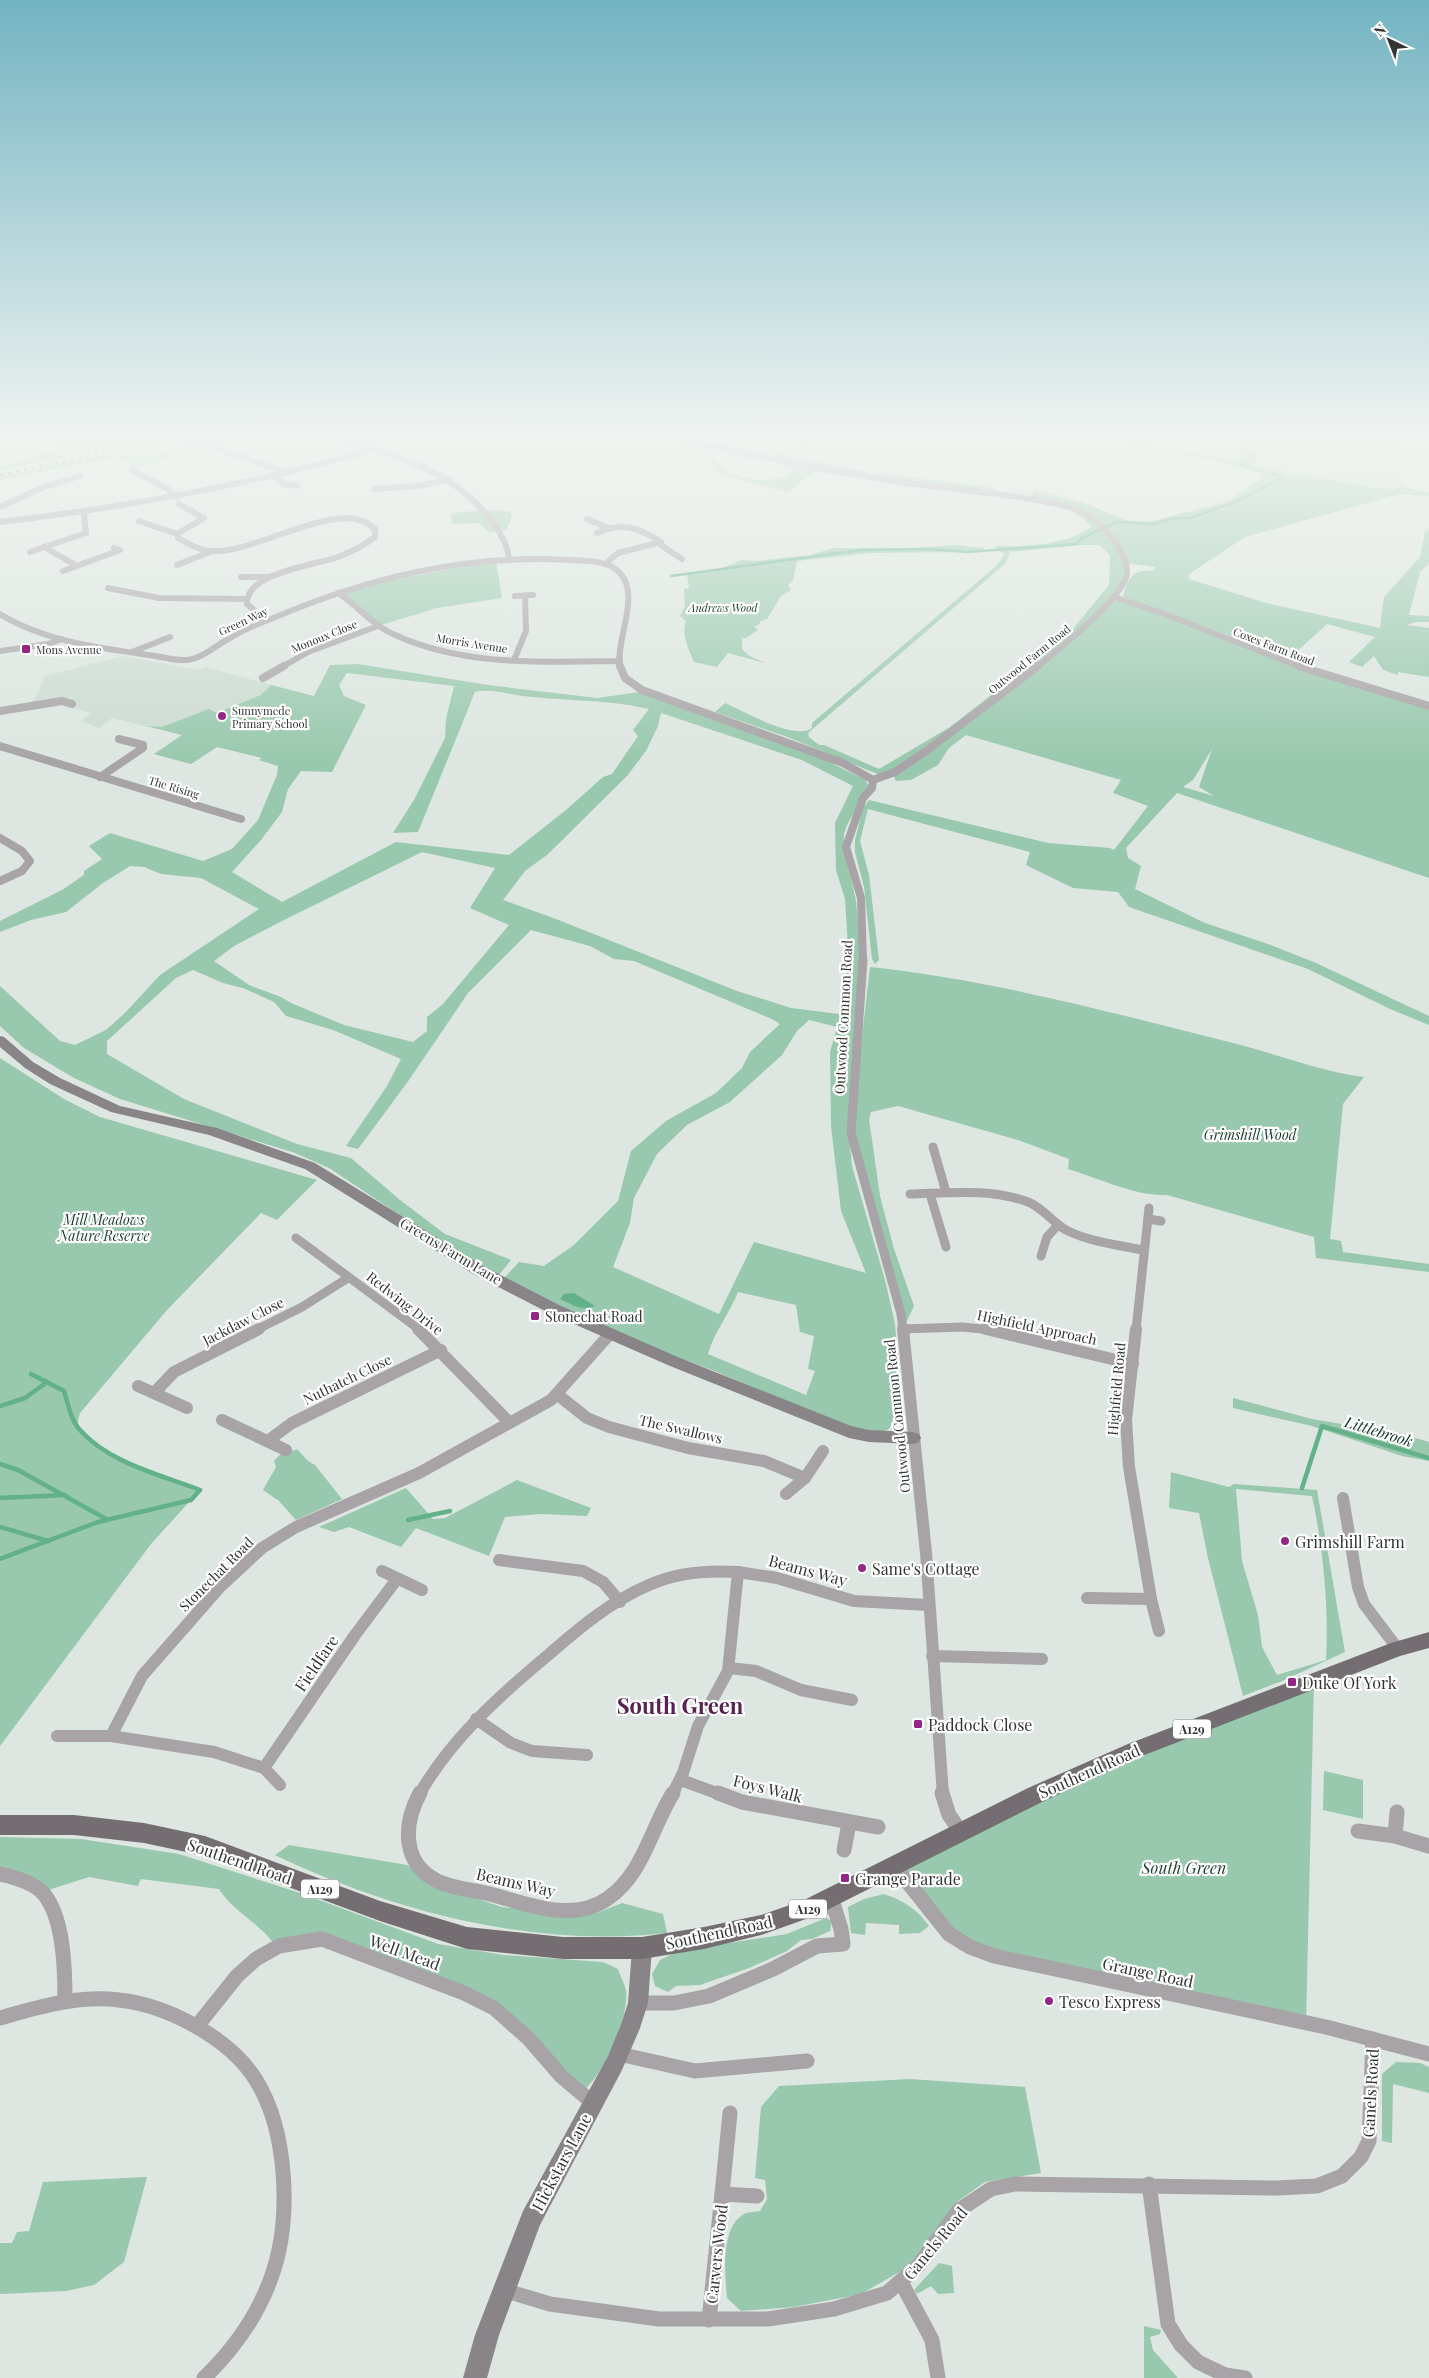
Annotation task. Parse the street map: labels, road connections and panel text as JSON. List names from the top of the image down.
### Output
{
  "streets": {
    "main road": ["A129", "Southend Road"],
    "street": [
      "Green Way",
      "Monoux Close",
      "Morris Avenue",
      "Coxes Farm Road",
      "Outwood Farm Road",
      "The Rising",
      "Outwood Common Road",
      "Greens Farm Lane",
      "Redwing Drive",
      "Jackdaw Close",
      "Highfield Approach",
      "Nuthatch Close",
      "Highfield Road",
      "The Swallows",
      "Beams Way",
      "Stonechat Road",
      "Fieldfare",
      "Foys Walk",
      "Well Mead",
      "Grange Road",
      "Ganels Road",
      "Hickstars Lane",
      "Carvers Wood"
    ]
  },
  "crossings": [
    ["Green Way", "Morris Avenue"],
    ["Monoux Close", "Morris Avenue"],
    ["Coxes Farm Road", "Outwood Farm Road"],
    ["Outwood Farm Road", "Outwood Common Road"],
    ["Outwood Common Road", "Greens Farm Lane"],
    ["Outwood Common Road", "Highfield Approach"],
    ["Outwood Common Road", "Beams Way"],
    ["Outwood Common Road", "Southend Road"],
    ["Greens Farm Lane", "Stonechat Road"],
    ["Redwing Drive", "Jackdaw Close"],
    ["Redwing Drive", "Nuthatch Close"],
    ["Redwing Drive", "Stonechat Road"],
    ["Highfield Approach", "Highfield Road"],
    ["The Swallows", "Stonechat Road"],
    ["Beams Way", "Foys Walk"],
    ["Southend Road", "Grange Road"],
    ["Southend Road", "Hickstars Lane"],
    ["Well Mead", "Hickstars Lane"],
    ["Grange Road", "Ganels Road"],
    ["Ganels Road", "Hickstars Lane"],
    ["Ganels Road", "Carvers Wood"]
  ],
  "districts": ["South Green"],
  "water": ["Littlebrook"],
  "parks": [
    "Andrews Wood",
    "Grimshill Wood",
    "Mill Meadows Nature Reserve",
    "South Green"
  ],
  "places": {
    "transit": [
      "Mons Avenue",
      "Stonechat Road",
      "Duke Of York",
      "Paddock Close",
      "Grange Parade"
    ],
    "other": [
      "Sunnymede Primary School",
      "Grimshill Farm",
      "Same's Cottage",
      "Tesco Express"
    ]
  },
  "north": "top left"
}
